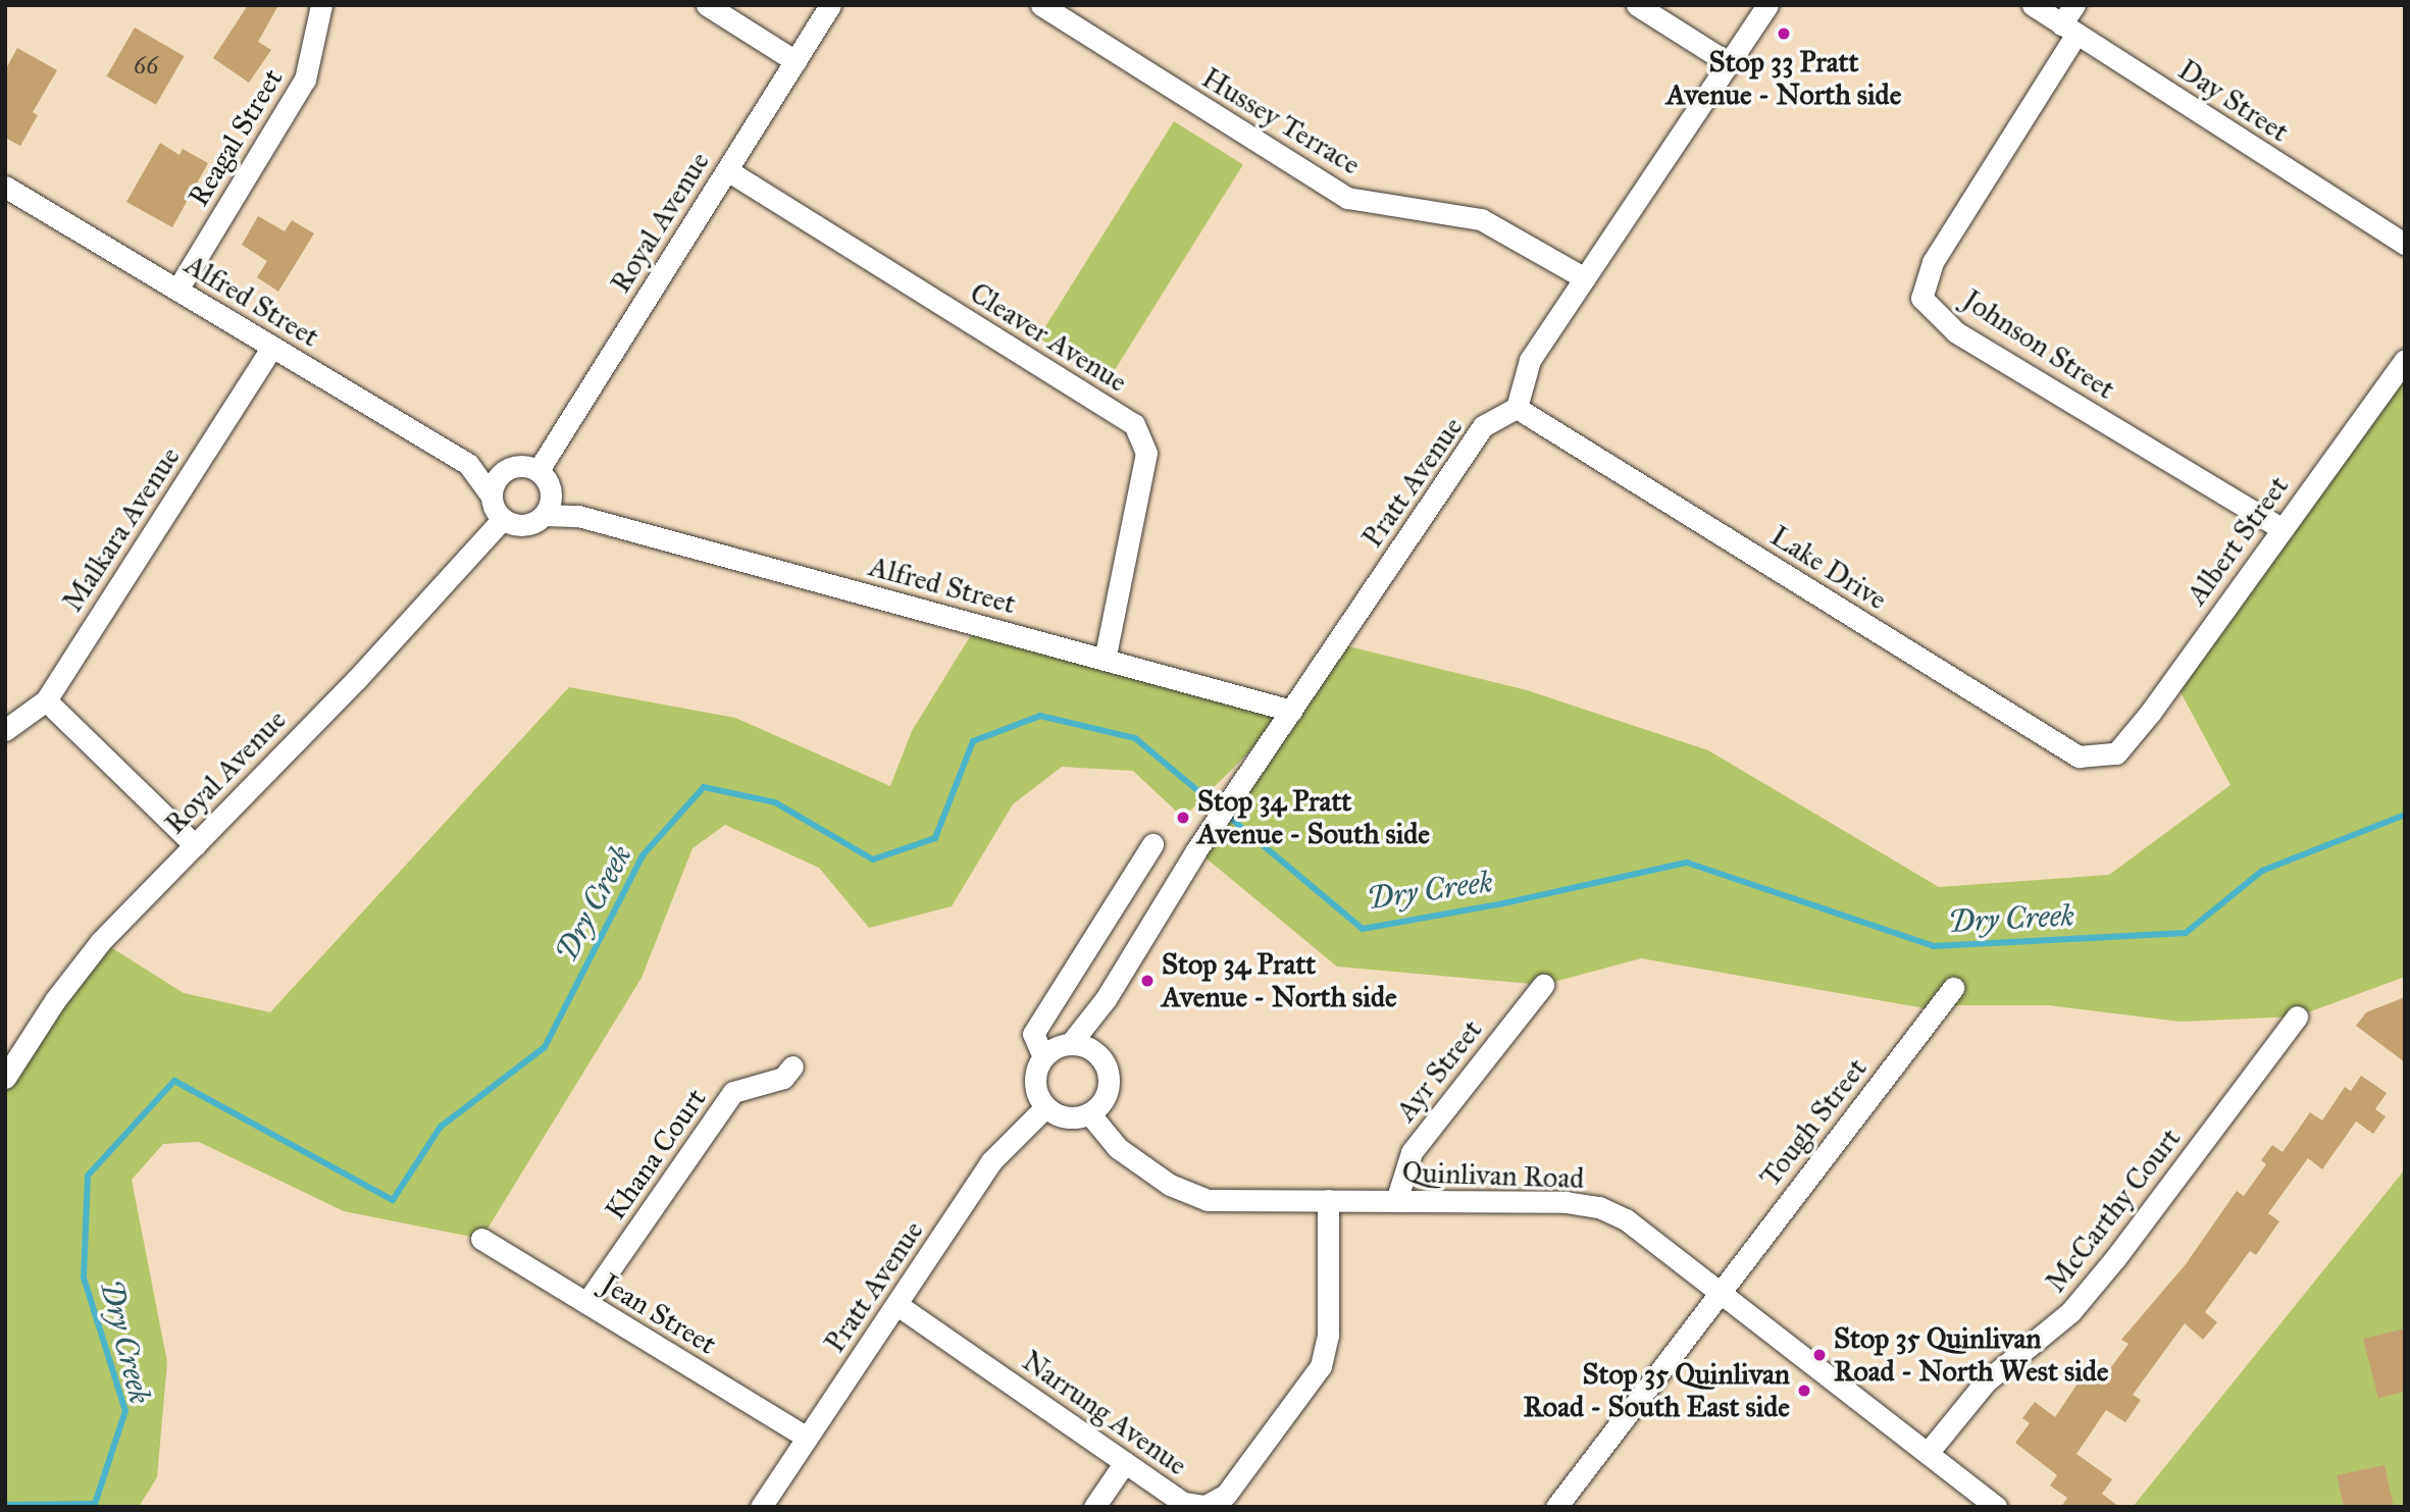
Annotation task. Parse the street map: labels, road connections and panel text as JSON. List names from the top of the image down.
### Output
{
  "streets": {
    "street": [
      "Day Street",
      "Hussey Terrace",
      "Reagal Street",
      "Royal Avenue",
      "Alfred Street",
      "Cleaver Avenue",
      "Johnson Street",
      "Pratt Avenue",
      "Malkara Avenue",
      "Albert Street",
      "Lake Drive",
      "Ayr Street",
      "Tough Street",
      "Khana Court",
      "Quinlivan Road",
      "McCarthy Court",
      "Jean Street",
      "Narrung Avenue"
    ]
  },
  "crossings": [
    ["Day Street", "Johnson Street"],
    ["Reagal Street", "Alfred Street"],
    ["Royal Avenue", "Alfred Street"],
    ["Royal Avenue", "Cleaver Avenue"],
    ["Alfred Street", "Cleaver Avenue"],
    ["Alfred Street", "Pratt Avenue"],
    ["Alfred Street", "Malkara Avenue"],
    ["Johnson Street", "Albert Street"],
    ["Pratt Avenue", "Lake Drive"],
    ["Pratt Avenue", "Quinlivan Road"],
    ["Pratt Avenue", "Jean Street"],
    ["Pratt Avenue", "Narrung Avenue"],
    ["Albert Street", "Lake Drive"],
    ["Ayr Street", "Quinlivan Road"],
    ["Tough Street", "Quinlivan Road"],
    ["Khana Court", "Jean Street"],
    ["Quinlivan Road", "McCarthy Court"],
    ["Quinlivan Road", "Narrung Avenue"]
  ],
  "water": ["Dry Creek"],
  "places": [
    "Stop 33 Pratt Avenue - North side",
    "Stop 34 Pratt Avenue - South side",
    "Stop 34 Pratt Avenue - North side",
    "Stop 35 Quinlivan Road - North West side",
    "Stop 35 Quinlivan Road - South East side"
  ],
  "house_numbers": ["66"]
}
